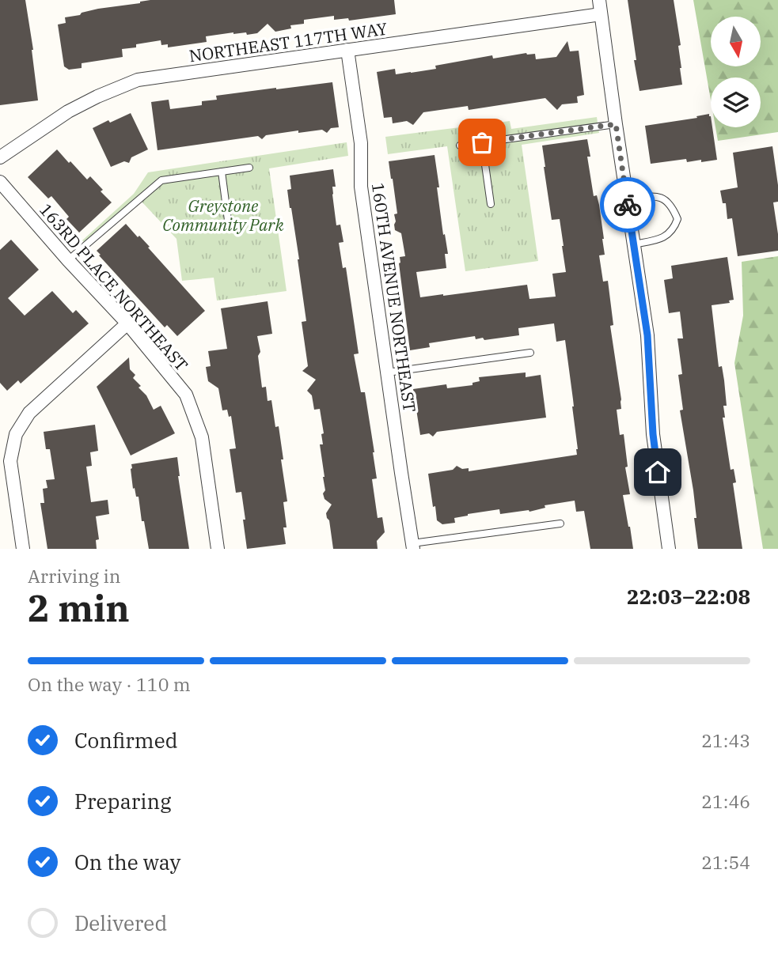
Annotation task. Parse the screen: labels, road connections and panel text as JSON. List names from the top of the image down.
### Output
{
  "streets": {
    "street": ["NORTHEAST 117TH WAY", "163RD PLACE NORTHEAST", "160TH AVENUE NORTHEAST"]
  },
  "crossings": [
    ["NORTHEAST 117TH WAY", "160TH AVENUE NORTHEAST"]
  ],
  "parks": ["Greystone Community Park"],
  "north": "bottom",
  "page": {
    "heading": ["2 min", "Arriving in", "22:03–22:08"],
    "bar": "On the way · 110 m",
    "list": [
      ["Confirmed", "21:43"],
      ["Preparing", "21:46"],
      ["On the way", "21:54"],
      "Delivered"
    ]
  }
}
